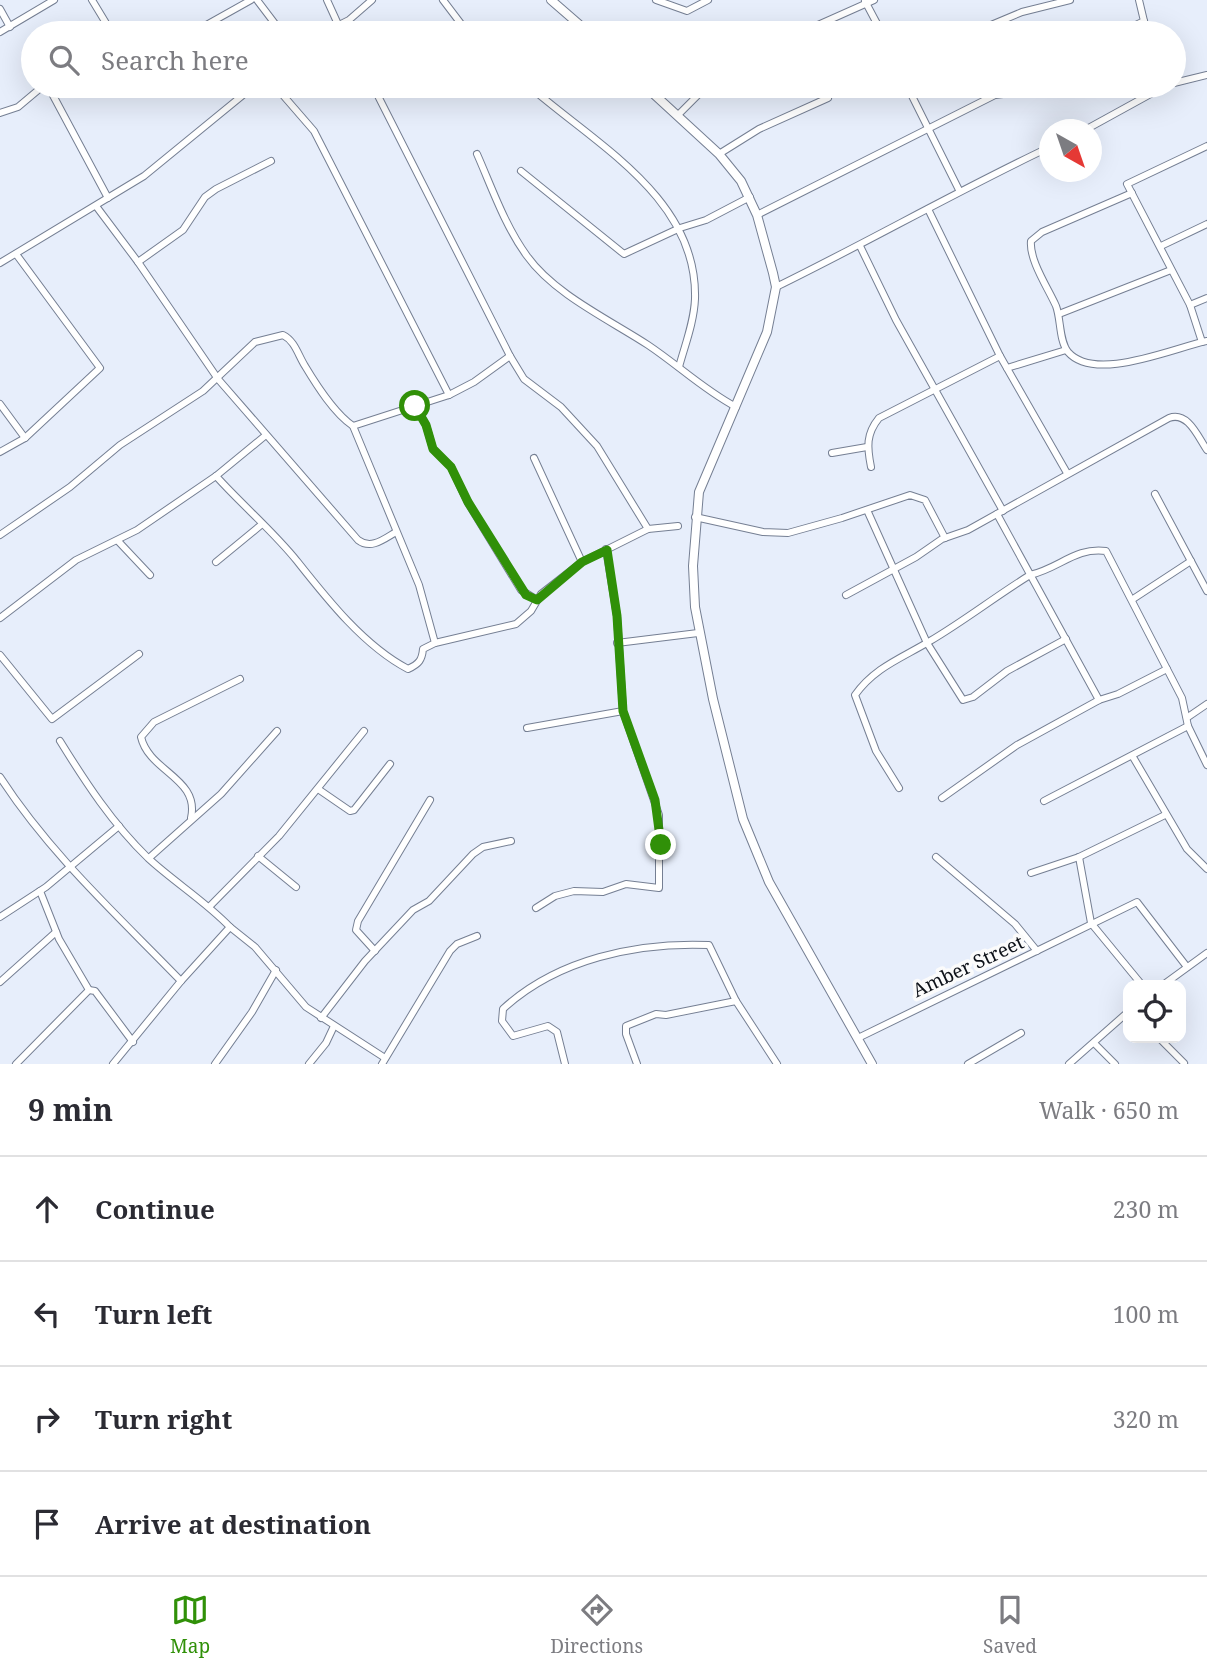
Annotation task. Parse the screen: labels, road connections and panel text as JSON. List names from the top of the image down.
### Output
{
  "streets": {
    "street": ["Amber Street"]
  },
  "north": "bottom right",
  "page": {
    "search": "Search here",
    "heading": ["9 min", "Walk · 650 m"],
    "list": [
      ["Continue", "230 m"],
      ["Turn left", "100 m"],
      ["Turn right", "320 m"],
      "Arrive at destination"
    ],
    "nav": ["Map", "Directions", "Saved"]
  }
}
